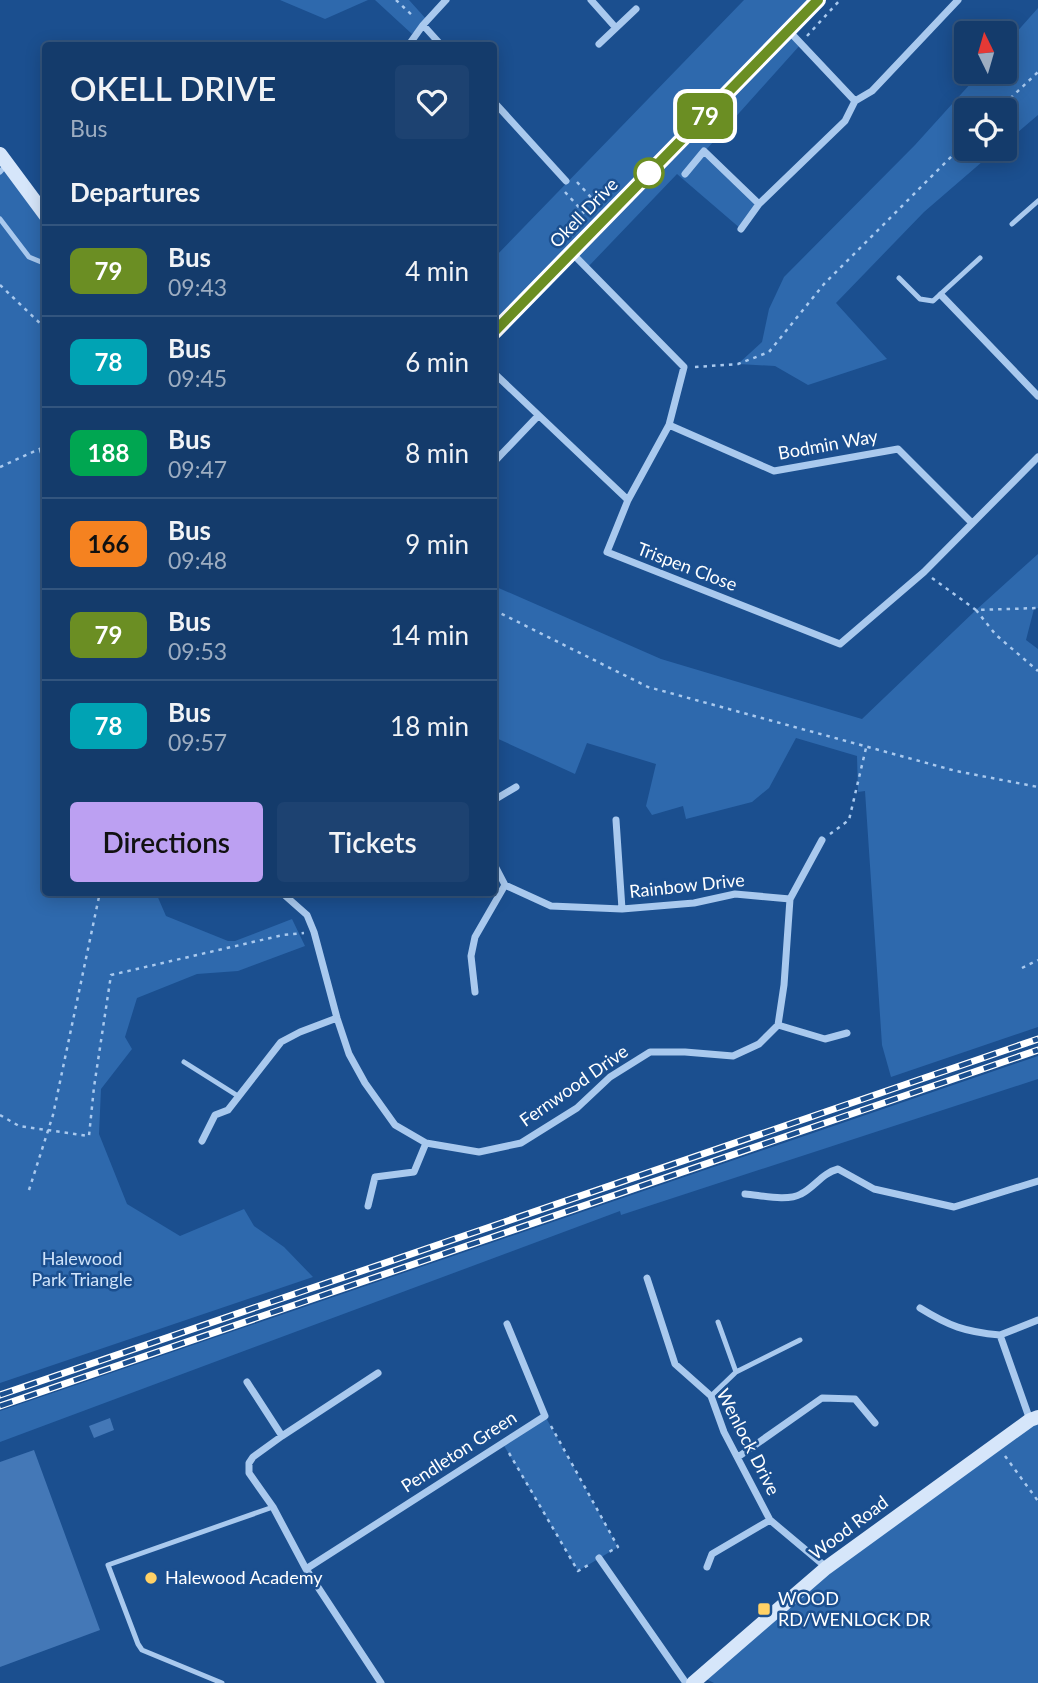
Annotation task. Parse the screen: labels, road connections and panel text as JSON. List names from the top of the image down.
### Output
{
  "streets": {
    "street": [
      "Okell Drive",
      "Bodmin Way",
      "Trispen Close",
      "Rainbow Drive",
      "Fernwood Drive",
      "Wenlock Drive",
      "Pendleton Green",
      "Wood Road"
    ]
  },
  "crossings": [
    ["Bodmin Way", "Trispen Close"],
    ["Wenlock Drive", "Wood Road"]
  ],
  "parks": ["Halewood Park Triangle"],
  "places": {
    "other": ["Halewood Academy"],
    "transit": ["WOOD RD/WENLOCK DR"]
  },
  "lines": ["bus line 79"],
  "north": "top",
  "page": {
    "on_map": "79",
    "heading": [
      ["OKELL DRIVE", "Bus"],
      "Departures"
    ],
    "list": [
      {
        "mark": "79",
        "name": "Bus",
        "note": "09:43",
        "value": "4 min"
      },
      {
        "mark": "78",
        "name": "Bus",
        "note": "09:45",
        "value": "6 min"
      },
      {
        "mark": "188",
        "name": "Bus",
        "note": "09:47",
        "value": "8 min"
      },
      {
        "mark": "166",
        "name": "Bus",
        "note": "09:48",
        "value": "9 min"
      },
      {
        "mark": "79",
        "name": "Bus",
        "note": "09:53",
        "value": "14 min"
      },
      {
        "mark": "78",
        "name": "Bus",
        "note": "09:57",
        "value": "18 min"
      }
    ],
    "buttons": ["Directions", "Tickets"]
  }
}
